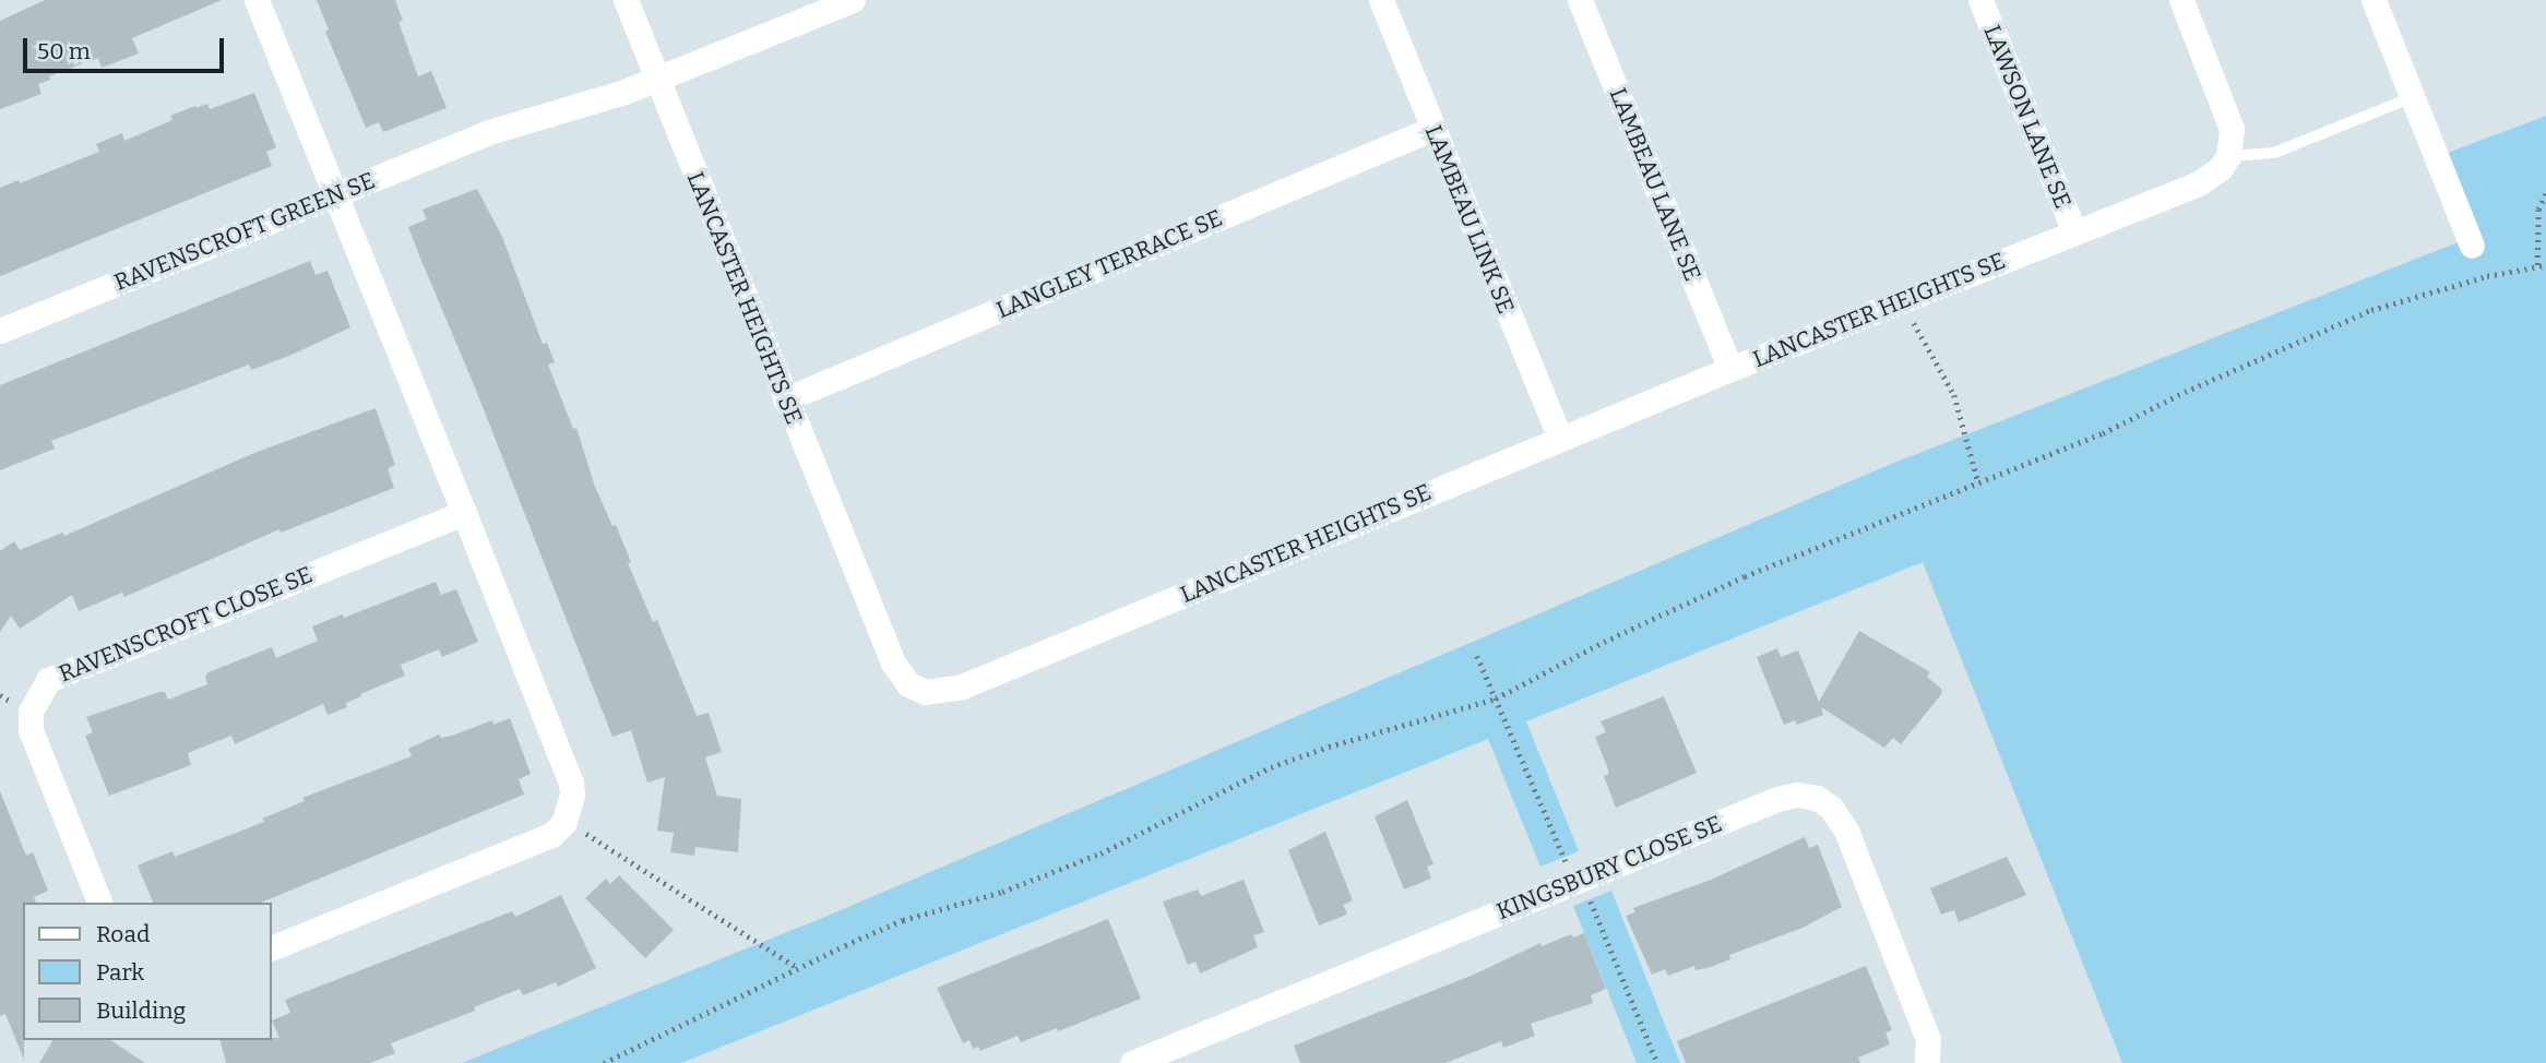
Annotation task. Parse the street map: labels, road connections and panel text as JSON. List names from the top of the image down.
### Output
{
  "streets": {
    "street": [
      "LAWSON LANE SE",
      "LAMBEAU LANE SE",
      "LAMBEAU LINK SE",
      "RAVENSCROFT GREEN SE",
      "LANGLEY TERRACE SE",
      "LANCASTER HEIGHTS SE",
      "RAVENSCROFT CLOSE SE",
      "KINGSBURY CLOSE SE"
    ]
  },
  "crossings": [
    ["LAWSON LANE SE", "LANCASTER HEIGHTS SE"],
    ["LAMBEAU LANE SE", "LANCASTER HEIGHTS SE"],
    ["LAMBEAU LINK SE", "LANGLEY TERRACE SE"],
    ["LAMBEAU LINK SE", "LANCASTER HEIGHTS SE"],
    ["RAVENSCROFT GREEN SE", "LANCASTER HEIGHTS SE"],
    ["LANGLEY TERRACE SE", "LANCASTER HEIGHTS SE"]
  ],
  "legend": ["Road", "Park", "Building"],
  "scale_bar": "50 m"
}
